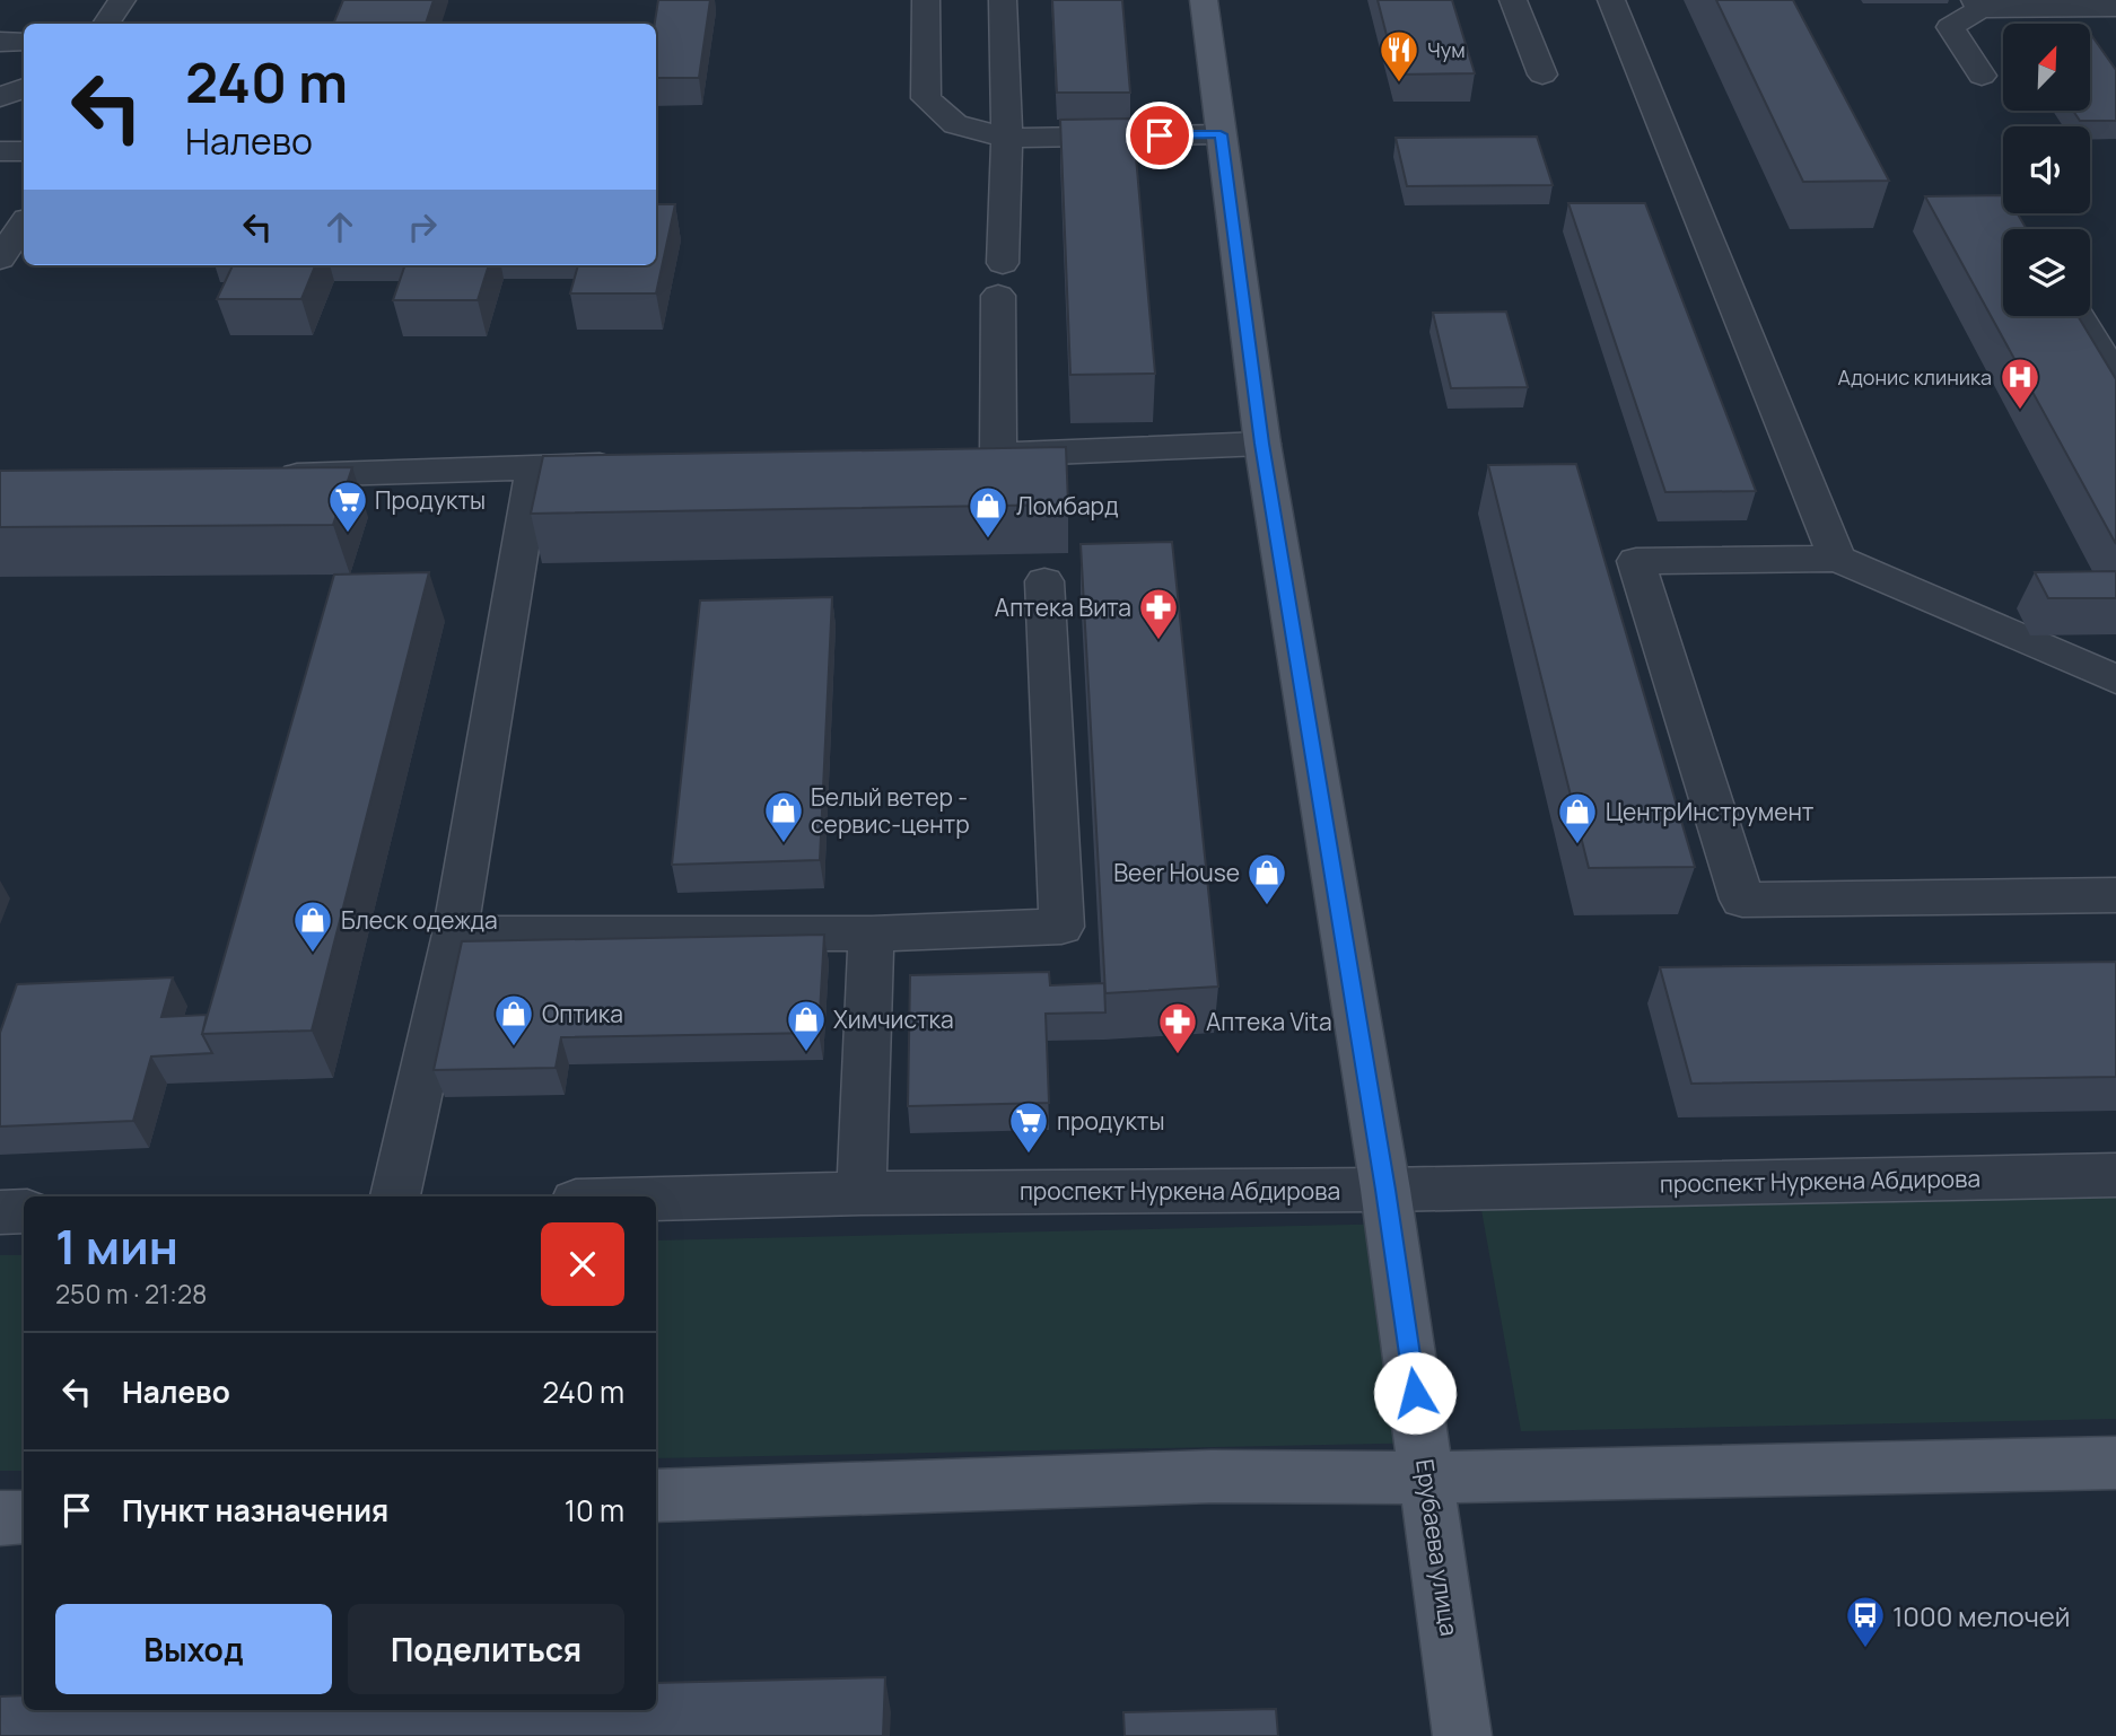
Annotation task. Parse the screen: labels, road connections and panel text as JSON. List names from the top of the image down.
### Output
{
  "streets": {
    "main road": ["Ерубаева улица"],
    "street": ["проспект Нуркена Абдирова"]
  },
  "crossings": [
    ["проспект Нуркена Абдирова", "Ерубаева улица"]
  ],
  "places": {
    "restaurant": ["Чум"],
    "hospital": ["Адонис клиника"],
    "supermarket": ["Продукты", "продукты"],
    "shop": [
      "Ломбард",
      "Белый ветер - сервис-центр",
      "ЦентрИнструмент",
      "Beer House",
      "Блеск одежда",
      "Оптика",
      "Химчистка"
    ],
    "pharmacy": ["Аптека Вита", "Аптека Vita"],
    "bus stop": ["1000 мелочей"]
  },
  "north": "top right",
  "page": {
    "turn": ["240 m", "Налево"],
    "heading": ["1 мин", "250 m · 21:28"],
    "list": [
      {
        "name": "Налево",
        "value": "240 m"
      },
      {
        "name": "Пункт назначения",
        "value": "10 m"
      }
    ],
    "buttons": ["Выход", "Поделиться"]
  }
}
